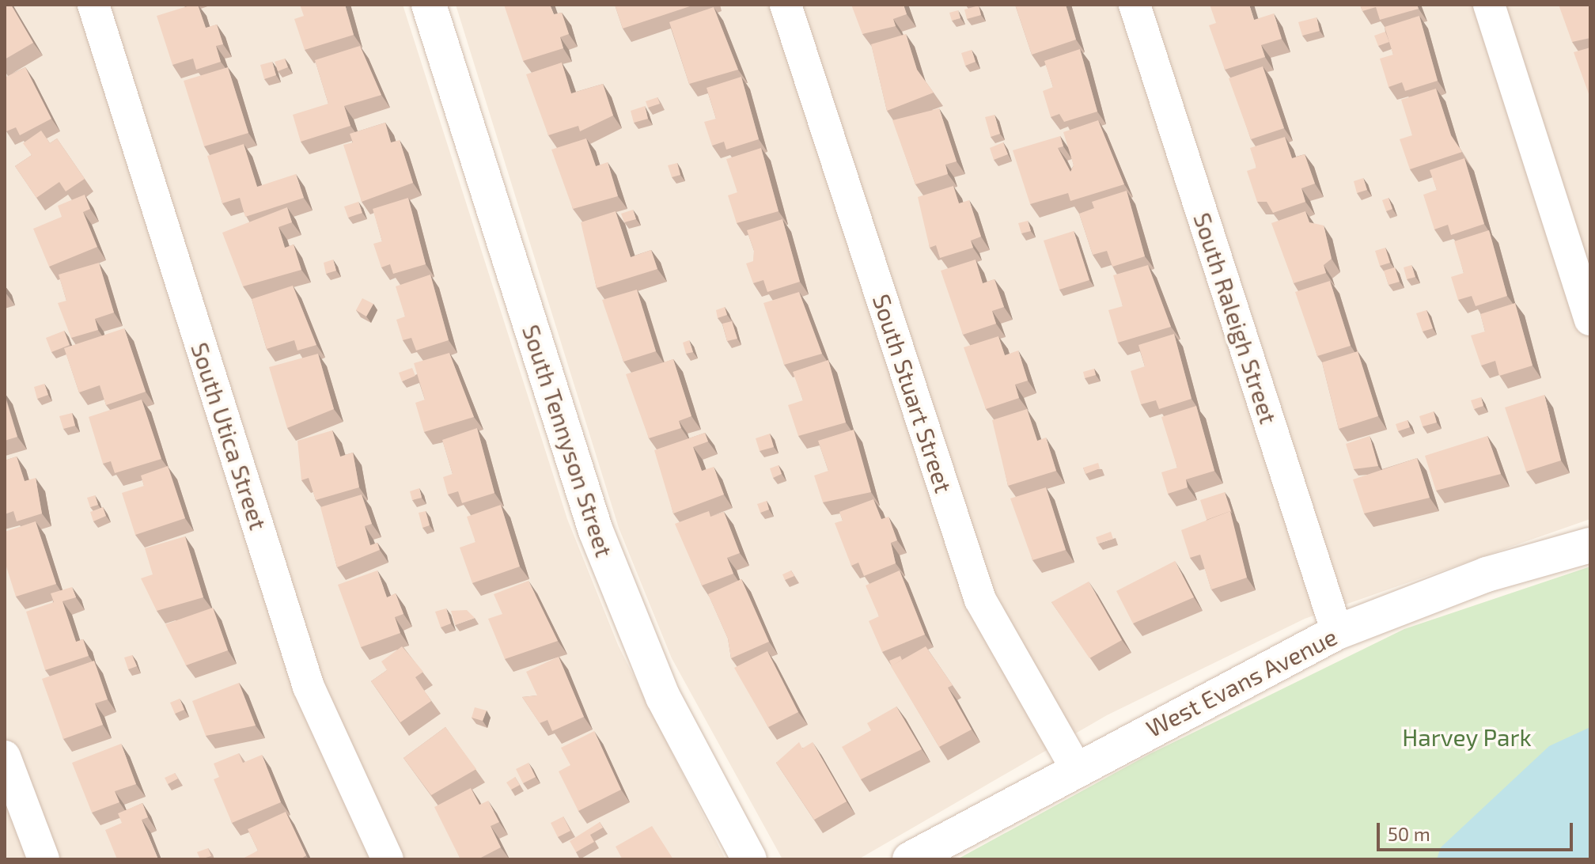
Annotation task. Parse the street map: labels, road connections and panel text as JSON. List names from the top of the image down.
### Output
{
  "streets": {
    "street": [
      "South Raleigh Street",
      "South Stuart Street",
      "South Utica Street",
      "South Tennyson Street",
      "West Evans Avenue"
    ]
  },
  "crossings": [
    ["South Raleigh Street", "West Evans Avenue"],
    ["South Stuart Street", "West Evans Avenue"]
  ],
  "parks": ["Harvey Park"],
  "scale_bar": "50 m"
}
